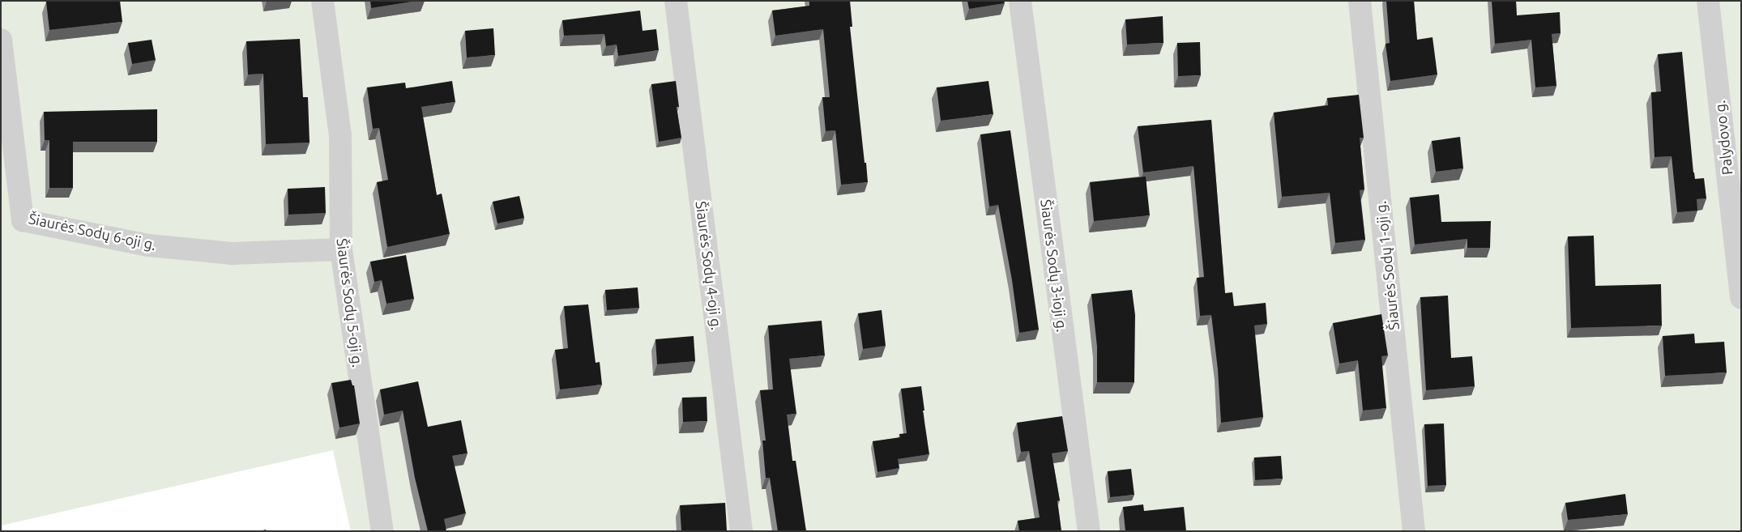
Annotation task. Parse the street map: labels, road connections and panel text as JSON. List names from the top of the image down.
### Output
{
  "streets": {
    "street": [
      "Palydovo g.",
      "Šiaurės Sodų 6-oji g.",
      "Šiaurės Sodų 4-oji g.",
      "Šiaurės Sodų 3-ioji g.",
      "Šiaurės Sodų 1-oji g.",
      "Šiaurės Sodų 5-oji g."
    ]
  },
  "crossings": [
    ["Šiaurės Sodų 6-oji g.", "Šiaurės Sodų 5-oji g."]
  ]
}
